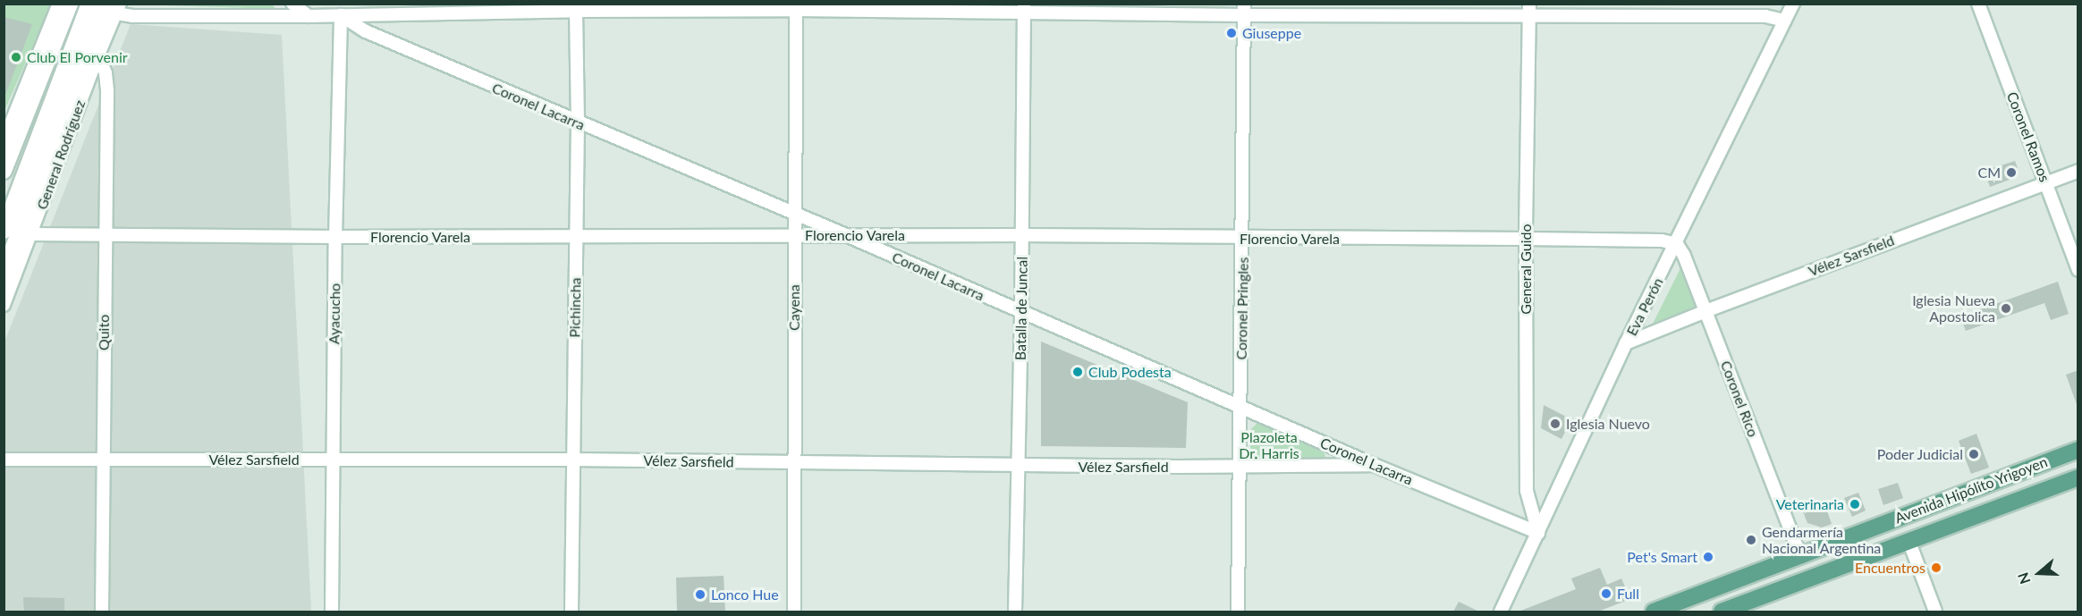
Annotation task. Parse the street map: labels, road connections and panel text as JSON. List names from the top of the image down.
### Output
{
  "streets": {
    "main road": ["Avenida Hipólito Yrigoyen"],
    "street": [
      "Coronel Lacarra",
      "Coronel Ramos",
      "General Rodríguez",
      "Florencio Varela",
      "Vélez Sarsfield",
      "General Guido",
      "Eva Perón",
      "Pichincha",
      "Cayena",
      "Batalla de Juncal",
      "Coronel Pringles",
      "Ayacucho",
      "Quito",
      "Coronel Rico"
    ]
  },
  "crossings": [
    ["Coronel Lacarra", "Florencio Varela"],
    ["Coronel Lacarra", "Vélez Sarsfield"],
    ["Coronel Lacarra", "General Guido"],
    ["Coronel Lacarra", "Eva Perón"],
    ["Coronel Lacarra", "Pichincha"],
    ["Coronel Lacarra", "Cayena"],
    ["Coronel Lacarra", "Batalla de Juncal"],
    ["Coronel Lacarra", "Coronel Pringles"],
    ["Coronel Lacarra", "Ayacucho"],
    ["Coronel Ramos", "Vélez Sarsfield"],
    ["General Rodríguez", "Florencio Varela"],
    ["General Rodríguez", "Quito"],
    ["Florencio Varela", "General Guido"],
    ["Florencio Varela", "Eva Perón"],
    ["Florencio Varela", "Pichincha"],
    ["Florencio Varela", "Cayena"],
    ["Florencio Varela", "Batalla de Juncal"],
    ["Florencio Varela", "Coronel Pringles"],
    ["Florencio Varela", "Ayacucho"],
    ["Florencio Varela", "Quito"],
    ["Florencio Varela", "Coronel Rico"],
    ["Vélez Sarsfield", "Eva Perón"],
    ["Vélez Sarsfield", "Pichincha"],
    ["Vélez Sarsfield", "Cayena"],
    ["Vélez Sarsfield", "Batalla de Juncal"],
    ["Vélez Sarsfield", "Coronel Pringles"],
    ["Vélez Sarsfield", "Ayacucho"],
    ["Vélez Sarsfield", "Quito"],
    ["Vélez Sarsfield", "Coronel Rico"],
    ["General Guido", "Eva Perón"],
    ["Eva Perón", "Coronel Rico"],
    ["Coronel Rico", "Avenida Hipólito Yrigoyen"]
  ],
  "parks": ["Plazoleta Dr. Harris"],
  "places": [
    "Giuseppe",
    "Club El Porvenir",
    "CM",
    "Iglesia Nueva Apostolica",
    "Club Podesta",
    "Iglesia Nuevo",
    "Poder Judicial",
    "Veterinaria",
    "Gendarmería Nacional Argentina",
    "Pet's Smart",
    "Encuentros",
    "Full",
    "Lonco Hue"
  ],
  "north": "left"
}
